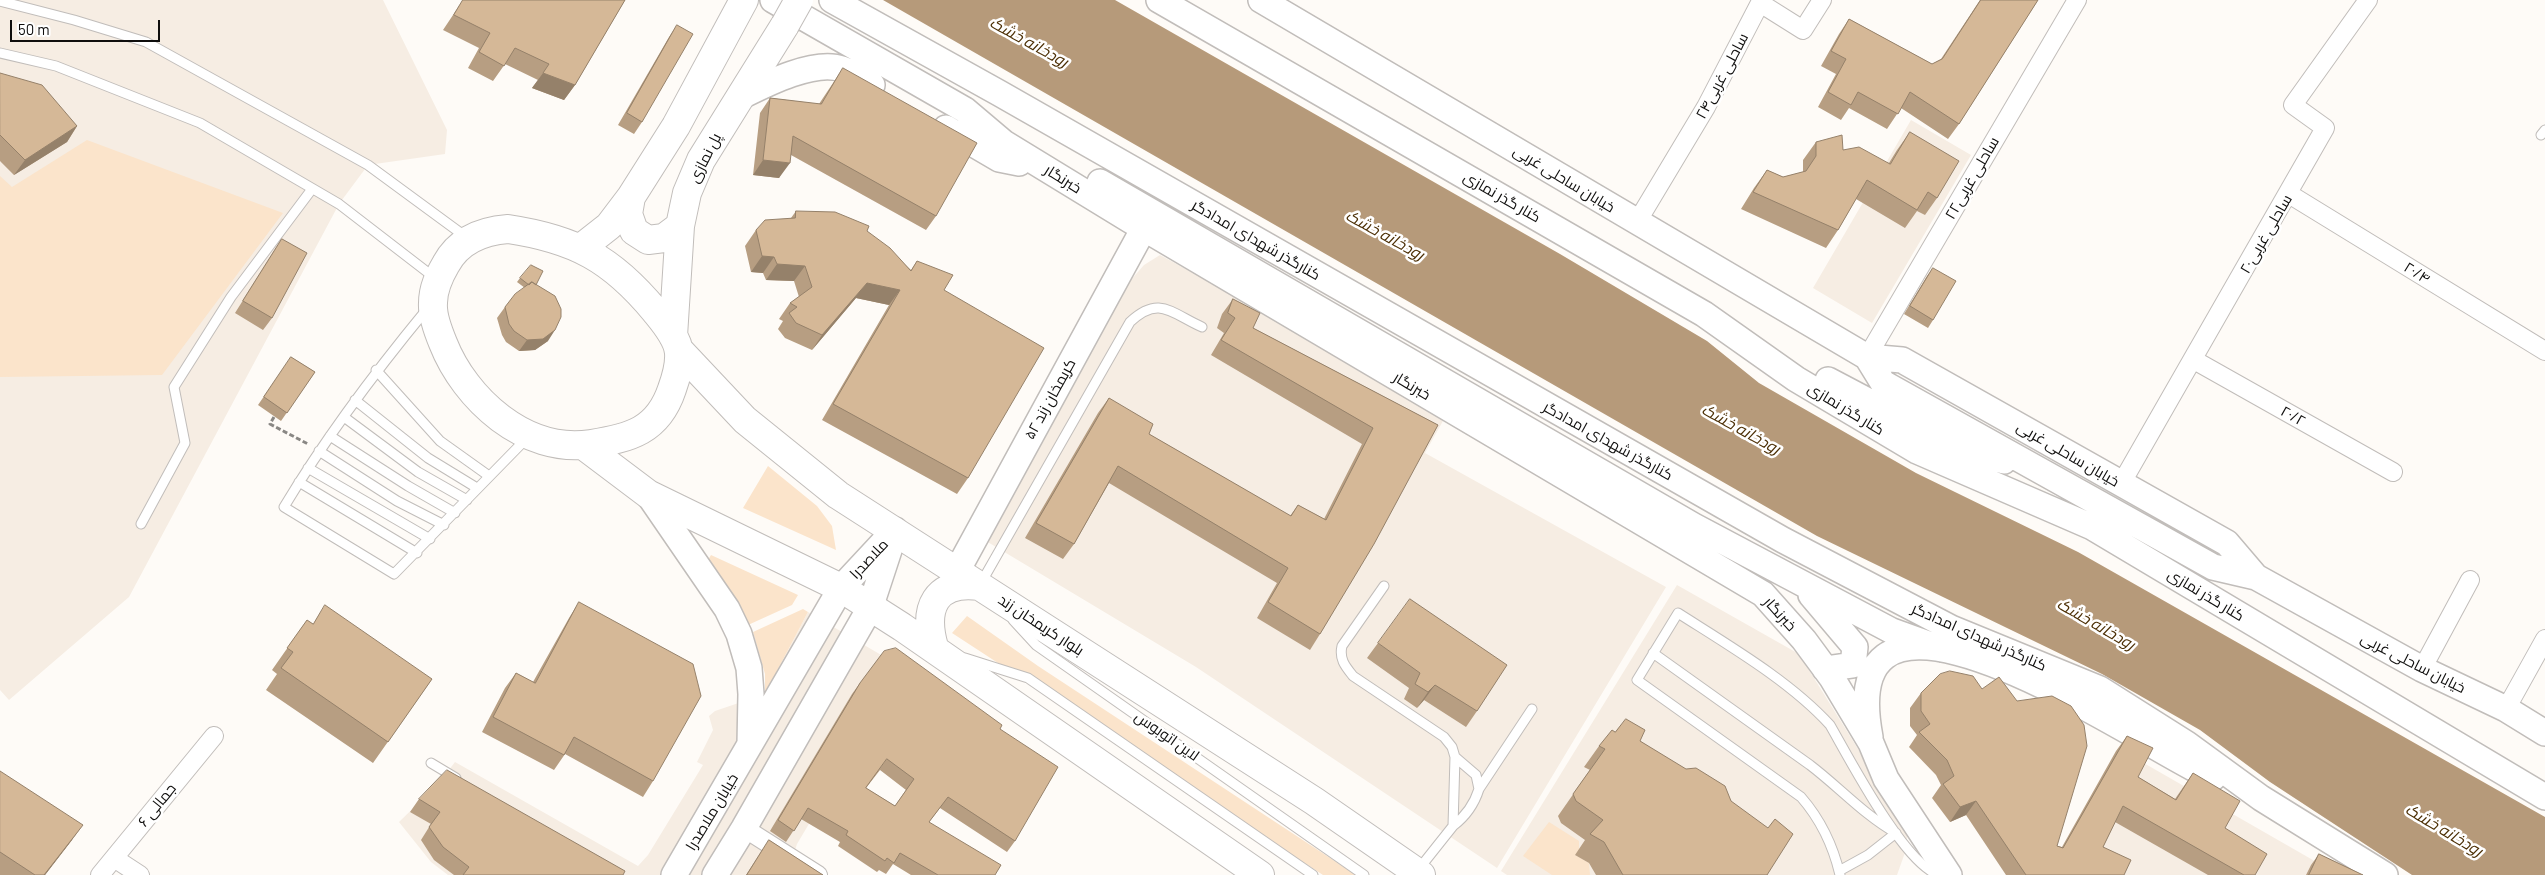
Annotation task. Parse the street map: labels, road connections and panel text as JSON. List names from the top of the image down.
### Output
{
  "streets": {
    "main road": [
      "پل نمازی",
      "خبرنگار",
      "خیابان ساحلی غربی",
      "کنار گذر نمازی",
      "کنارگذر شهدای امدادگر",
      "کریمخان زند ۵۲",
      "ملاصدرا",
      "بلوار کریمخان زند",
      "خیابان ملاصدرا"
    ],
    "street": [
      "ساحلی غربی۲۴",
      "ساحلی غربی۲۲",
      "ساحلی غربی۲۰",
      "۲۰/۴",
      "۲۰/۲",
      "۶ جمالی"
    ],
    "lane": ["لاین اتوبوس"]
  },
  "crossings": [
    ["ساحلی غربی۲۴", "خیابان ساحلی غربی"],
    ["پل نمازی", "بلوار کریمخان زند"],
    ["ساحلی غربی۲۲", "خیابان ساحلی غربی"],
    ["خبرنگار", "کریمخان زند ۵۲"],
    ["خیابان ساحلی غربی", "ساحلی غربی۲۰"],
    ["ساحلی غربی۲۰", "۲۰/۴"],
    ["ساحلی غربی۲۰", "۲۰/۲"],
    ["کریمخان زند ۵۲", "بلوار کریمخان زند"],
    ["ملاصدرا", "بلوار کریمخان زند"],
    ["ملاصدرا", "خیابان ملاصدرا"],
    ["بلوار کریمخان زند", "لاین اتوبوس"]
  ],
  "water": ["رودخانه خشک"],
  "scale_bar": "50 m"
}
